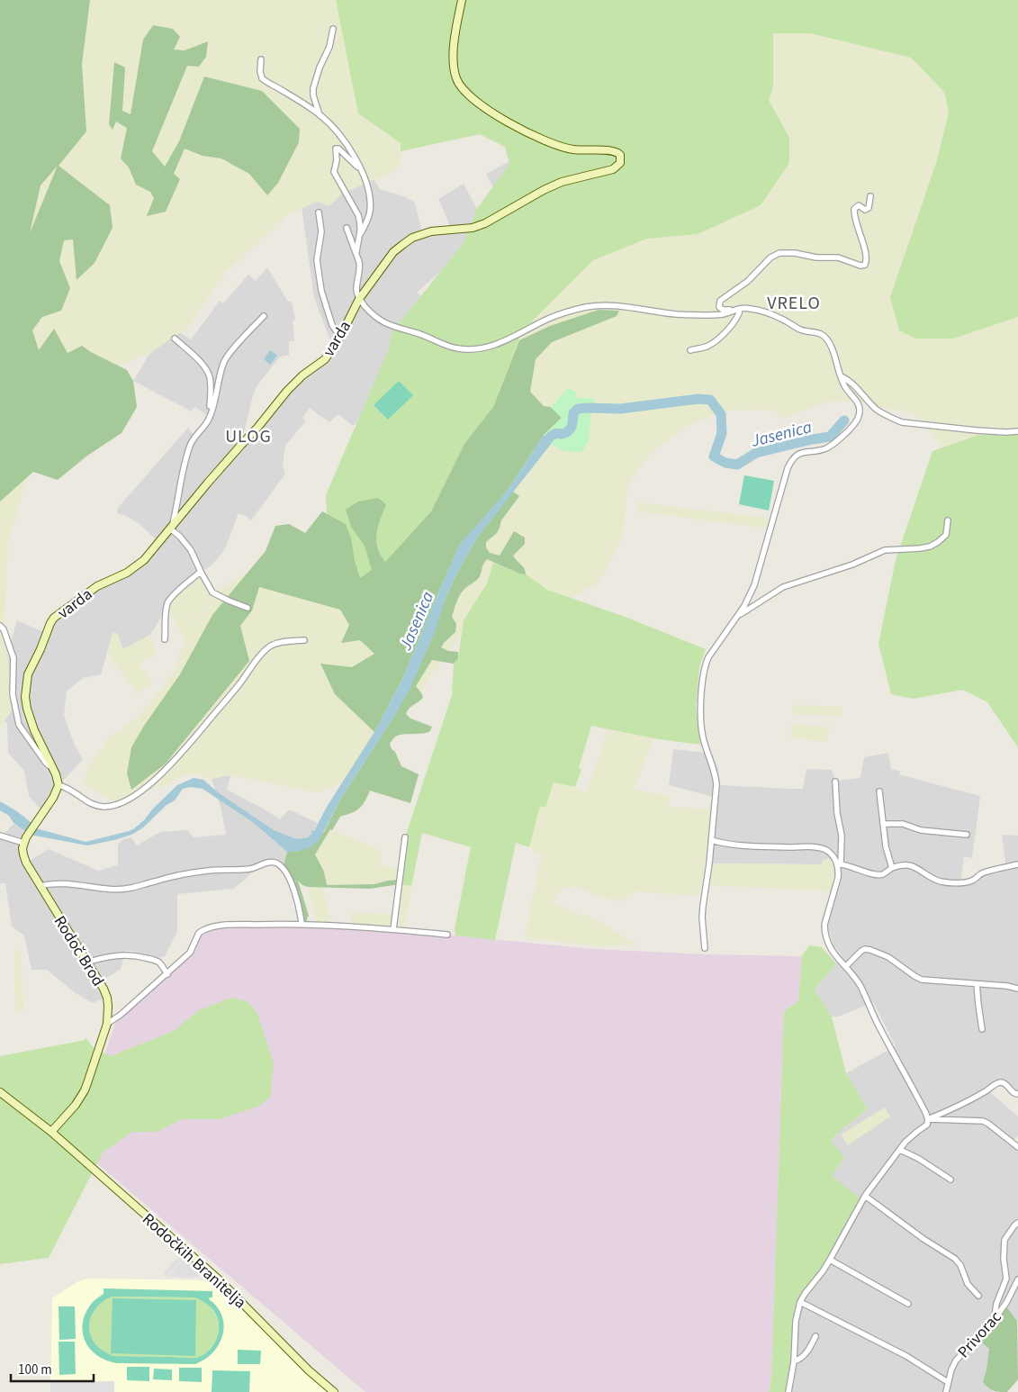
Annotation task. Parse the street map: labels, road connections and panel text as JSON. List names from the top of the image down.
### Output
{
  "streets": {
    "street": [
      "varda",
      "Rodoč Brod",
      "Rodočkih Branitelja",
      "Privorac"
    ]
  },
  "crossings": [
    ["Rodoč Brod", "Rodočkih Branitelja"]
  ],
  "districts": ["VRELO", "ULOG"],
  "water": ["Jasenica"],
  "scale_bar": "100 m"
}
